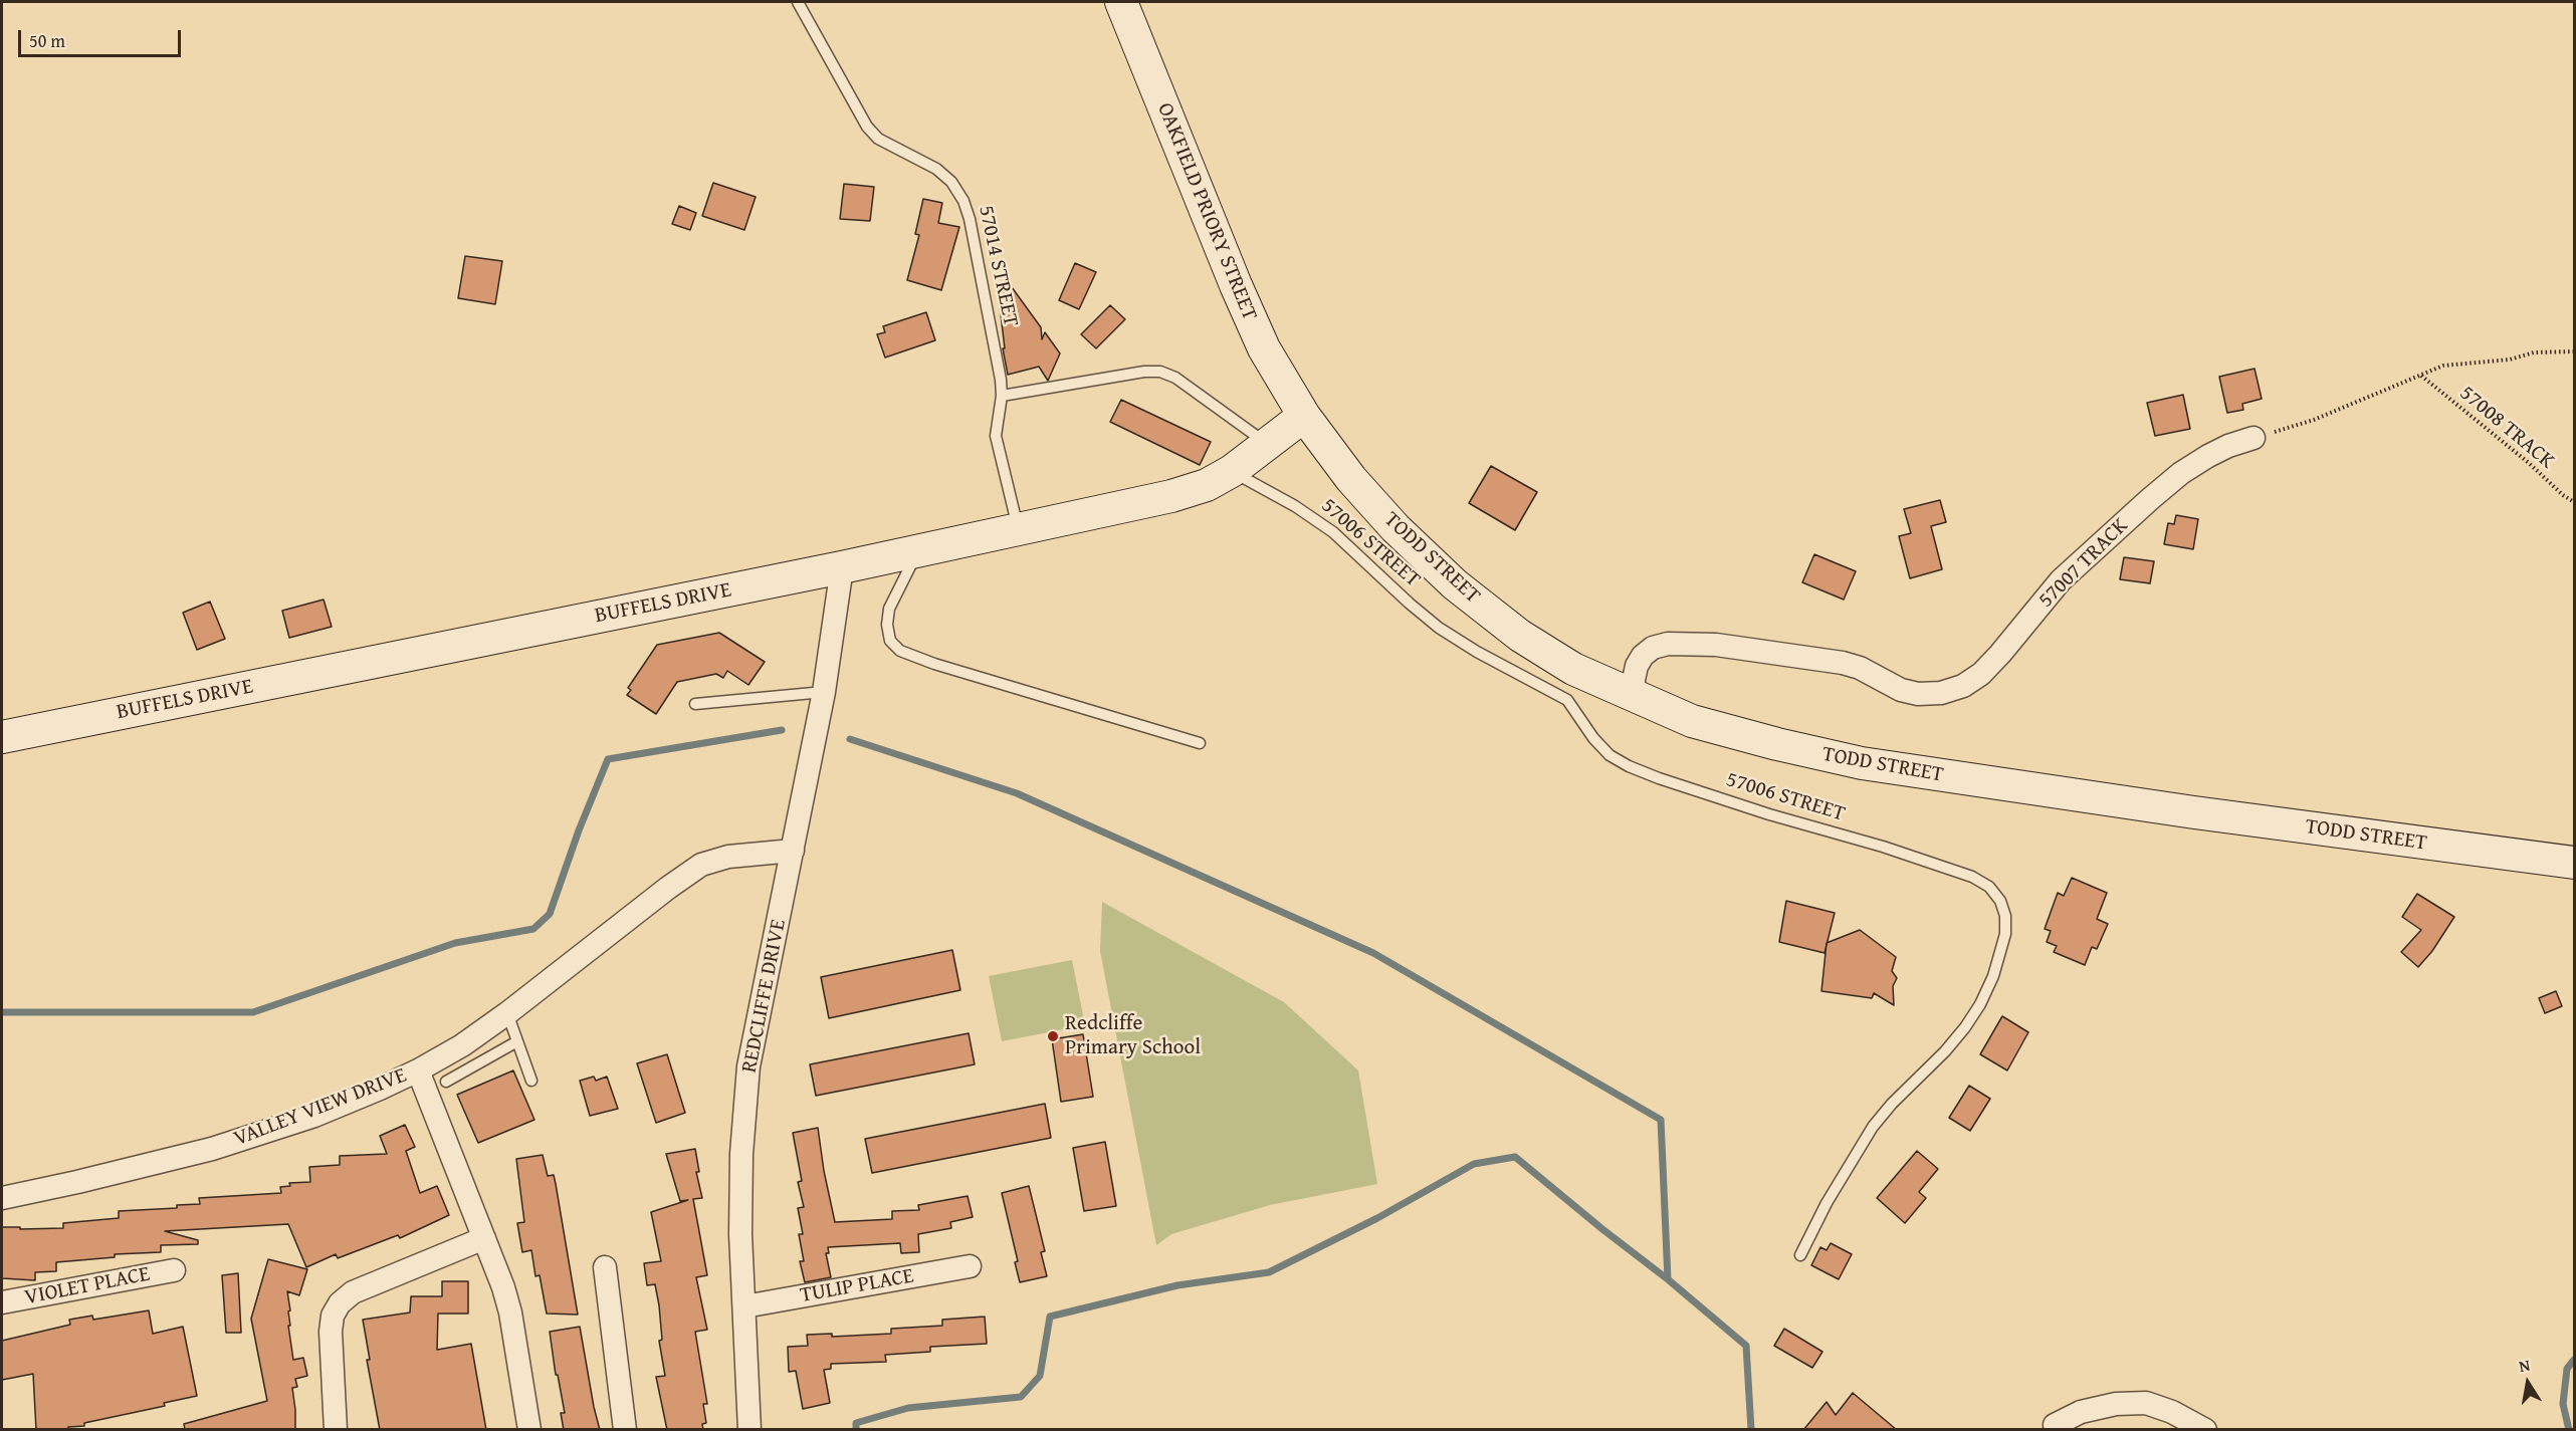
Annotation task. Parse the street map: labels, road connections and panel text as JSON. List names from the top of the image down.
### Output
{
  "streets": {
    "street": [
      "OAKFIELD PRIORY STREET",
      "TODD STREET",
      "57007 TRACK",
      "BUFFELS DRIVE",
      "REDCLIFFE DRIVE",
      "VALLEY VIEW DRIVE",
      "VIOLET PLACE",
      "TULIP PLACE"
    ],
    "lane": ["57014 STREET", "57006 STREET"],
    "path": ["57008 TRACK"]
  },
  "crossings": [
    ["OAKFIELD PRIORY STREET", "TODD STREET"],
    ["OAKFIELD PRIORY STREET", "BUFFELS DRIVE"],
    ["57014 STREET", "BUFFELS DRIVE"],
    ["57006 STREET", "BUFFELS DRIVE"],
    ["TODD STREET", "57007 TRACK"],
    ["TODD STREET", "BUFFELS DRIVE"],
    ["BUFFELS DRIVE", "REDCLIFFE DRIVE"],
    ["REDCLIFFE DRIVE", "VALLEY VIEW DRIVE"],
    ["REDCLIFFE DRIVE", "TULIP PLACE"]
  ],
  "places": ["Redcliffe Primary School"],
  "scale_bar": "50 m",
  "north": "top"
}
